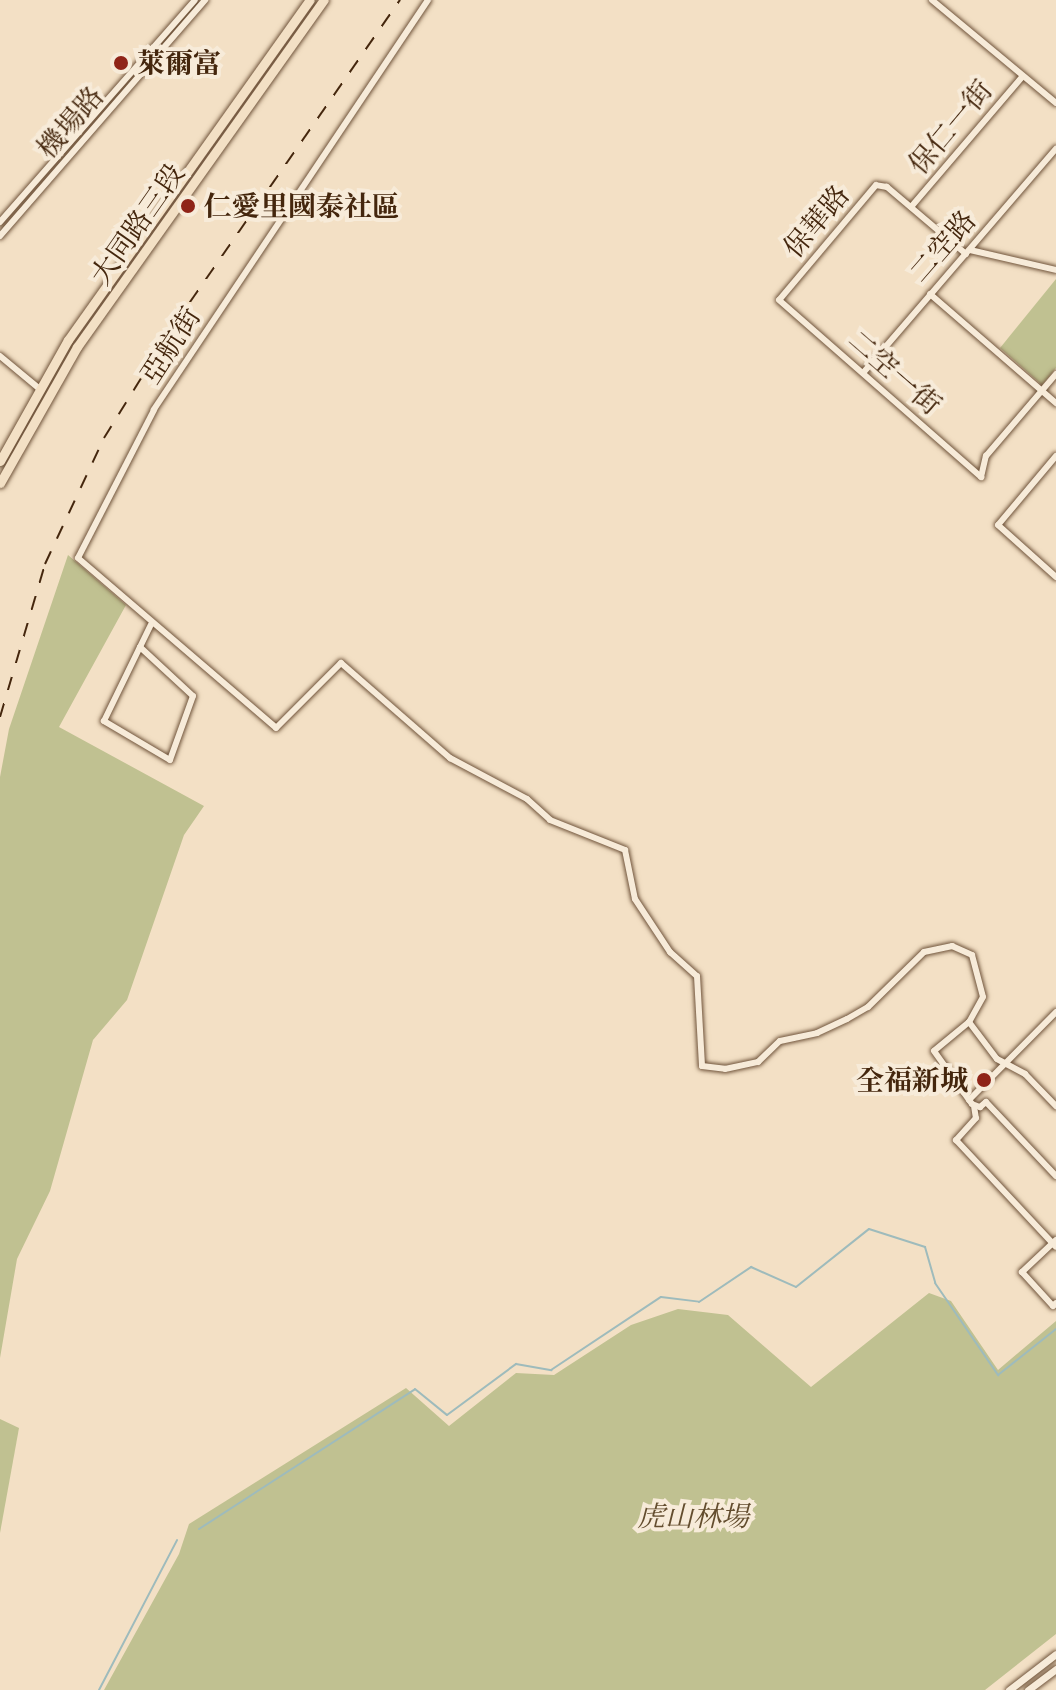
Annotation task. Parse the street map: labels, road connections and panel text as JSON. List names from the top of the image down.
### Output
{
  "streets": {
    "main road": ["大同路三段"],
    "street": [
      "機場路",
      "保仁一街",
      "保華路",
      "二空路",
      "亞航街",
      "二空一街"
    ]
  },
  "crossings": [
    ["保仁一街", "保華路"],
    ["保華路", "二空路"],
    ["保華路", "二空一街"],
    ["二空路", "二空一街"]
  ],
  "parks": ["虎山林場"],
  "places": ["萊爾富", "仁愛里國泰社區", "全福新城"]
}
